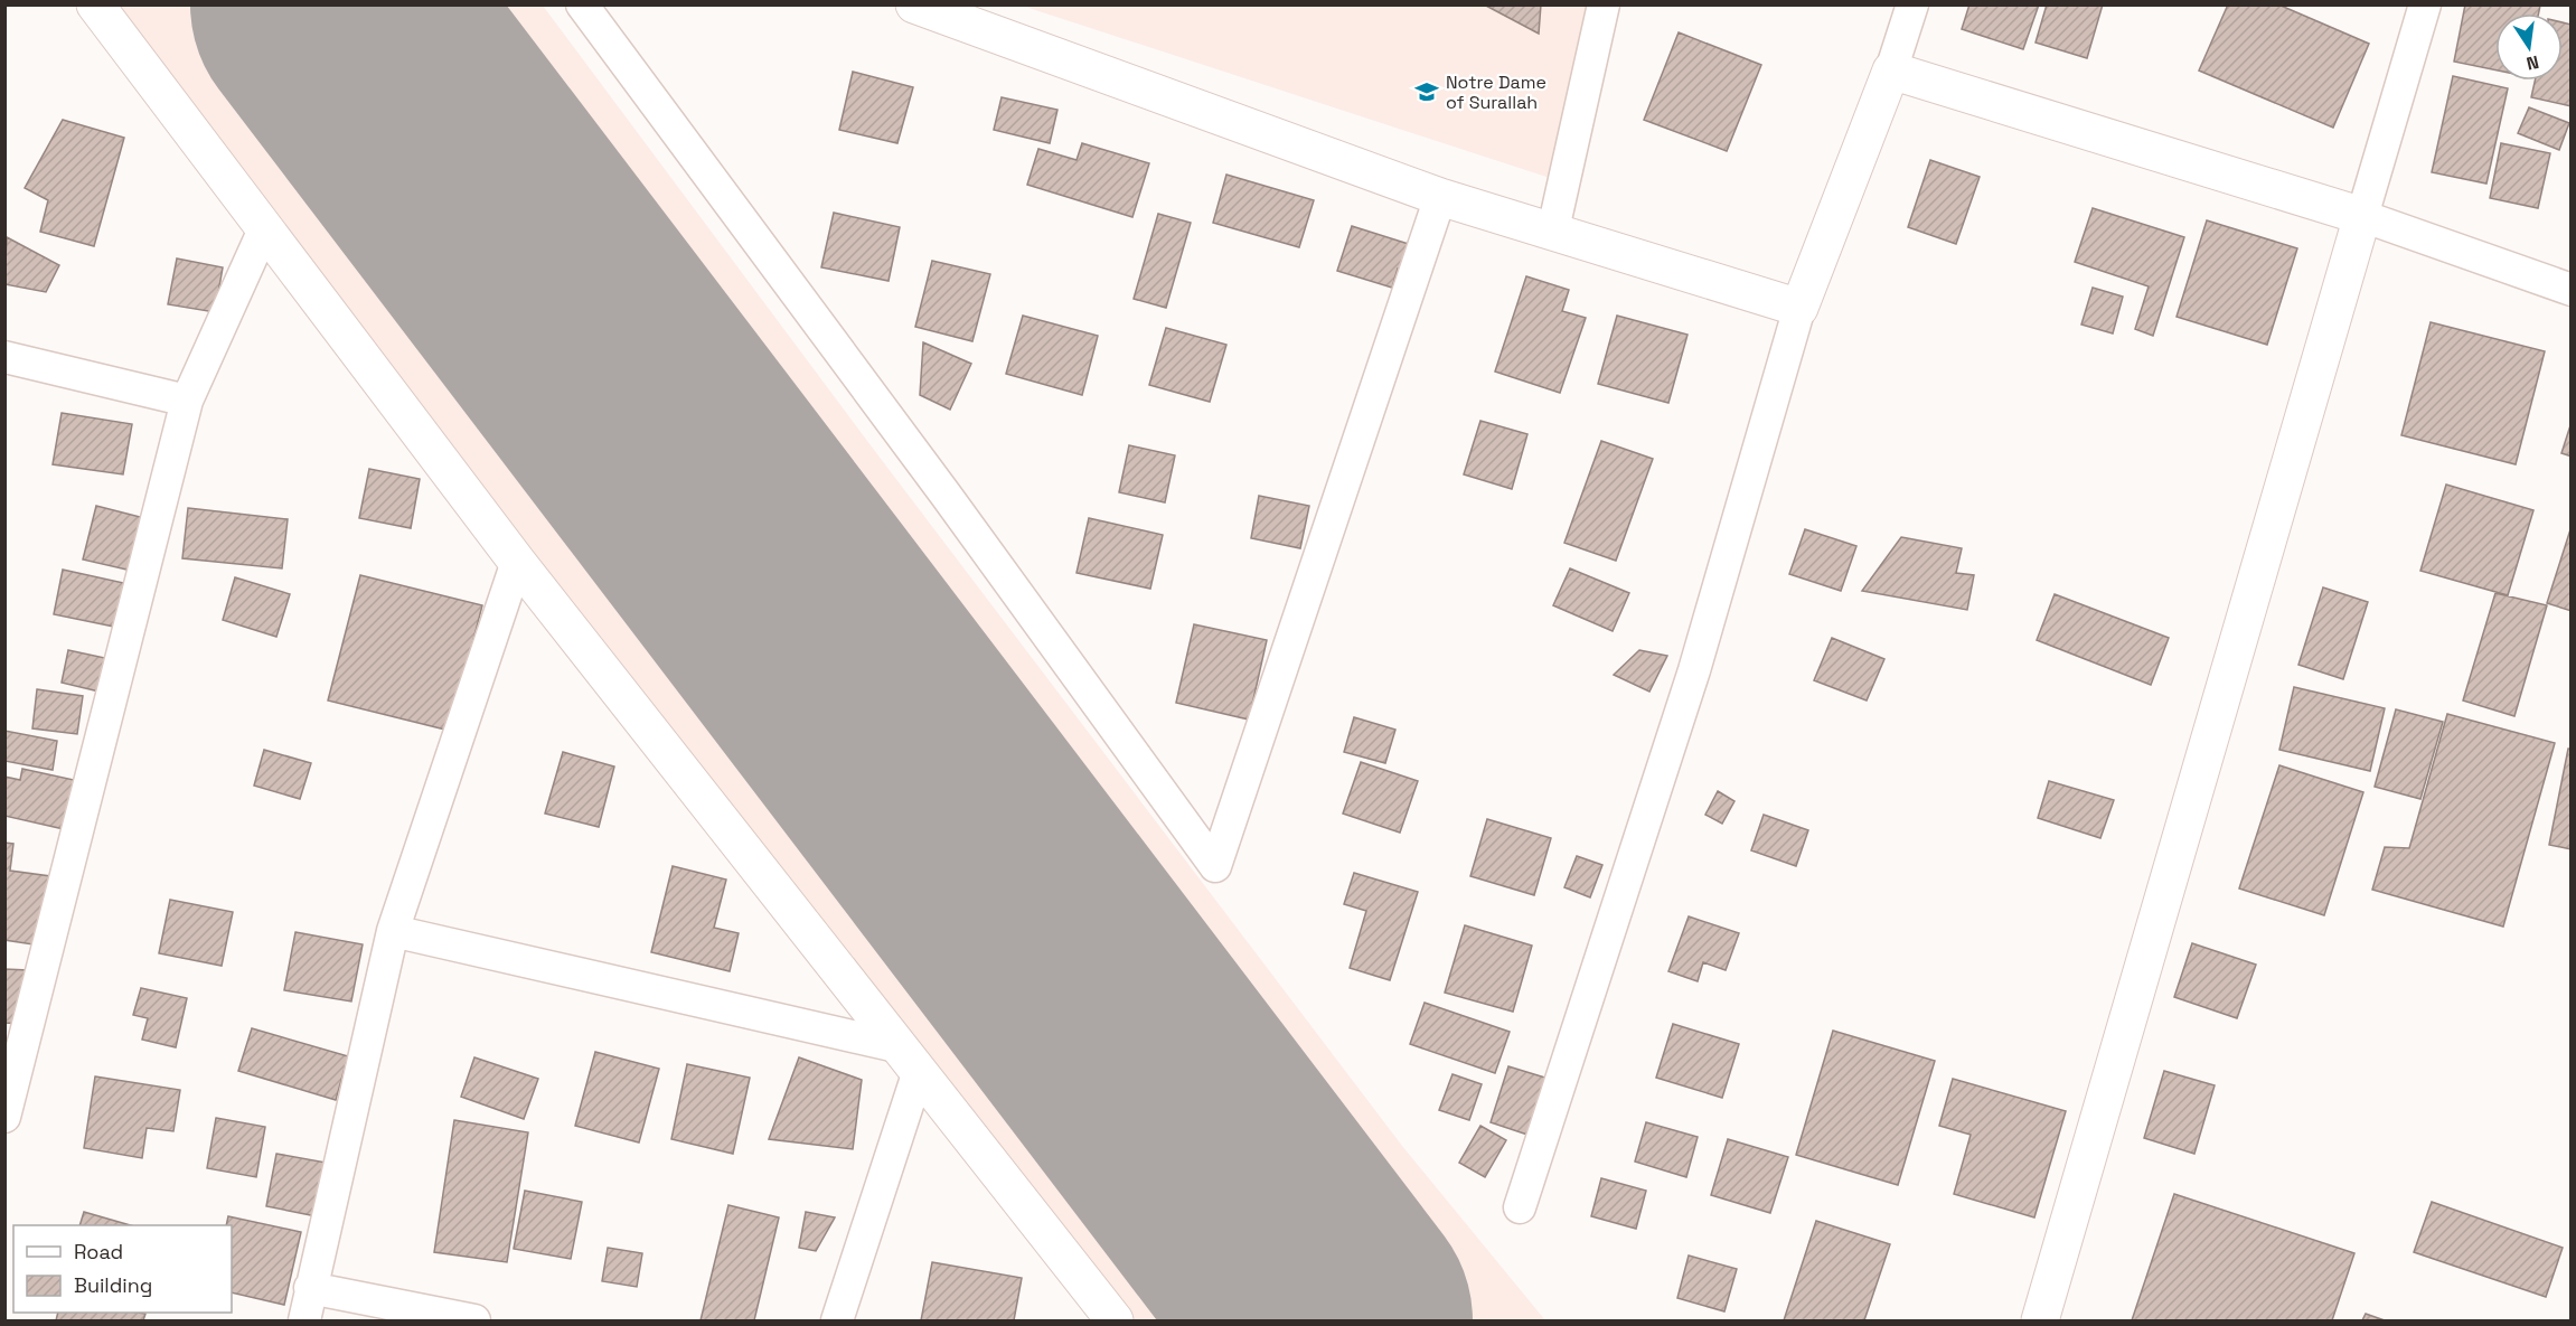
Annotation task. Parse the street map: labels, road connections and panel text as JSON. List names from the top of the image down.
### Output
{
  "places": {
    "school or university": ["Notre Dame of Surallah"]
  },
  "legend": ["Road", "Building"],
  "north": "bottom"
}
